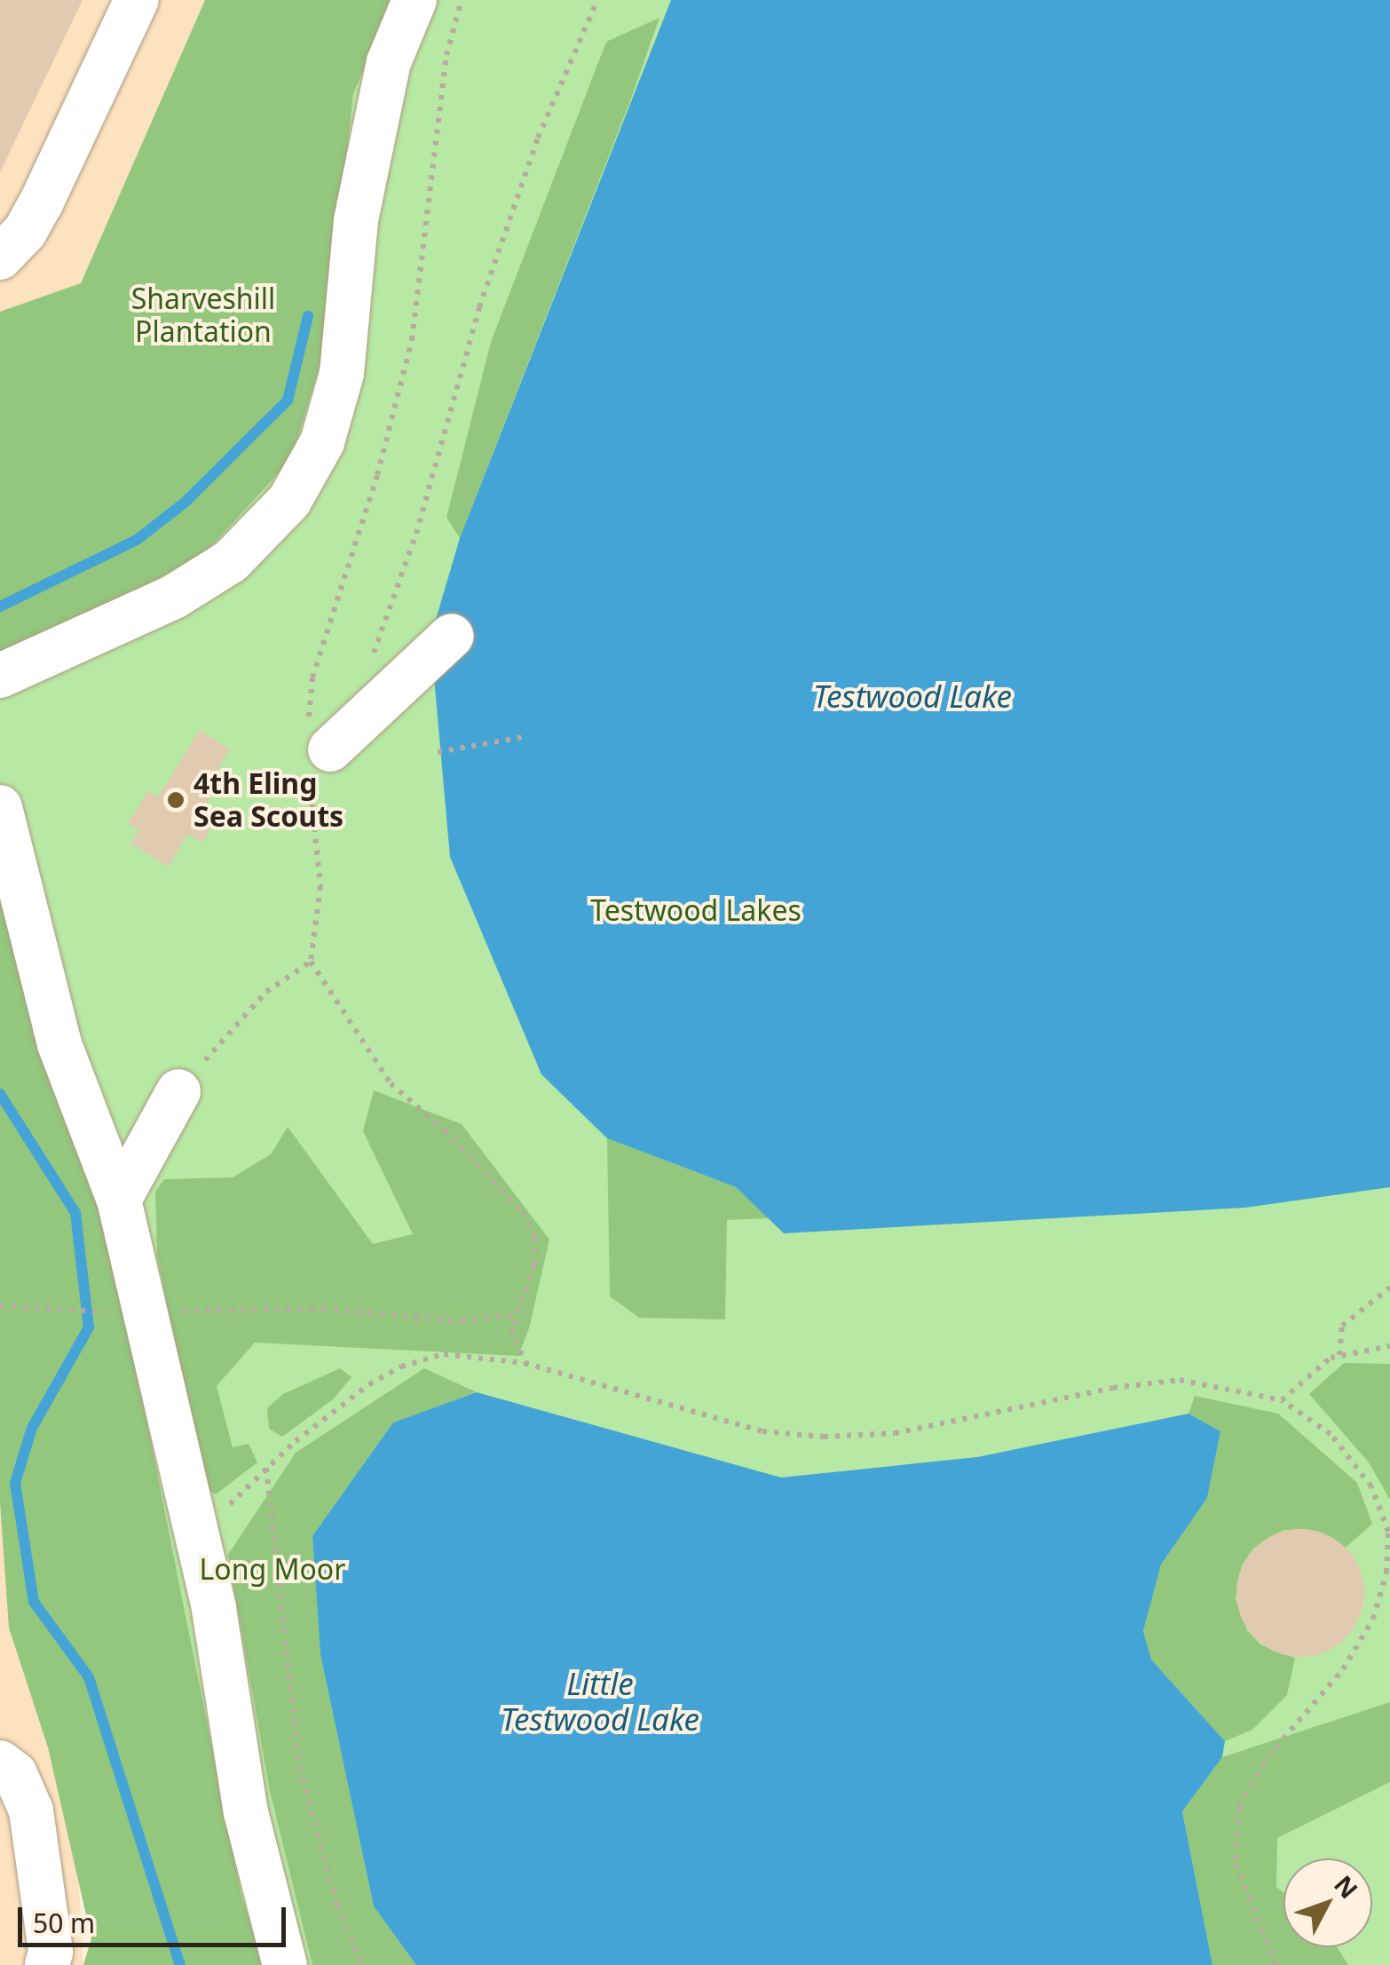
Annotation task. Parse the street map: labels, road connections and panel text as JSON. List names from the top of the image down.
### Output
{
  "water": ["Testwood Lake", "Little Testwood Lake"],
  "parks": ["Sharveshill Plantation", "Testwood Lakes", "Long Moor"],
  "places": ["4th Eling Sea Scouts"],
  "scale_bar": "50 m",
  "north": "top right"
}
